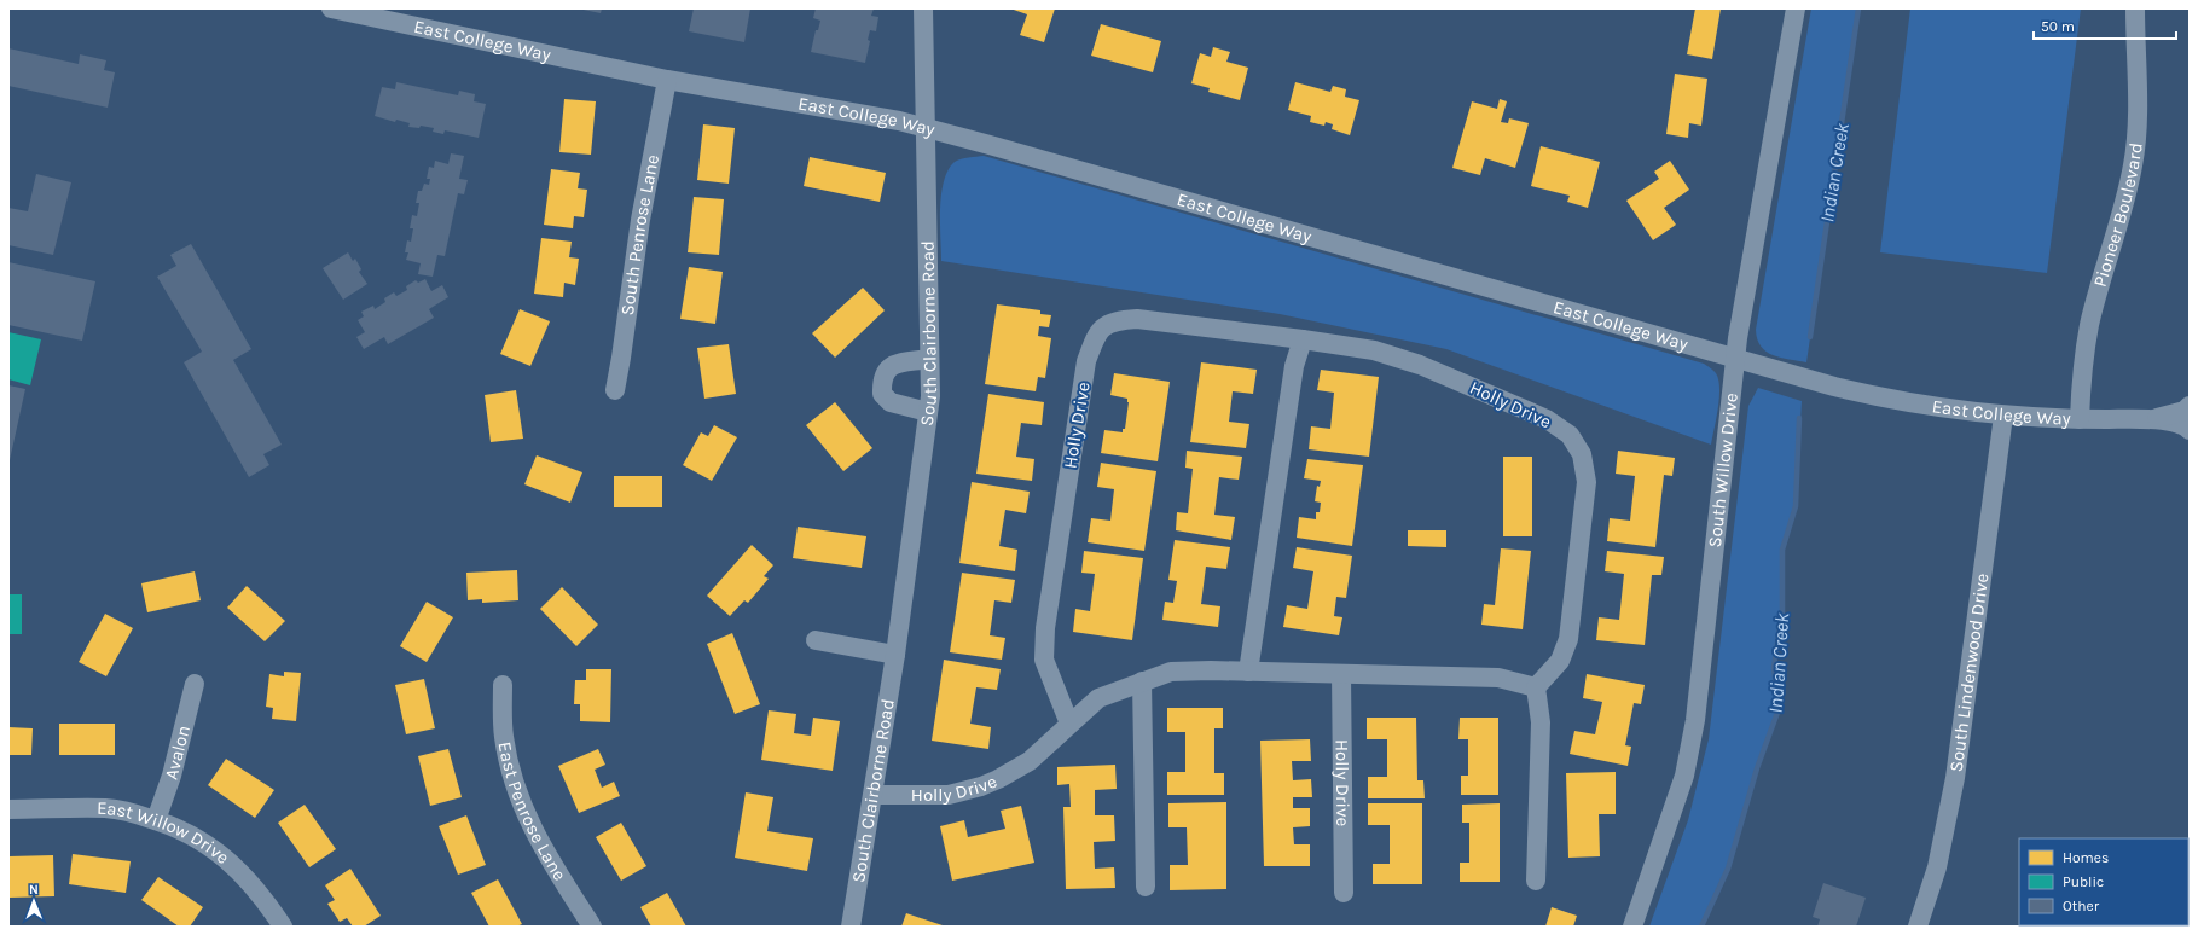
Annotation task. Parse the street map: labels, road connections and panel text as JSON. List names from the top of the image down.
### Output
{
  "streets": {
    "street": [
      "East College Way",
      "Pioneer Boulevard",
      "South Penrose Lane",
      "South Clairborne Road",
      "Holly Drive",
      "South Willow Drive",
      "South Lindenwood Drive",
      "Avalon",
      "East Penrose Lane",
      "East Willow Drive"
    ]
  },
  "crossings": [
    ["East College Way", "Pioneer Boulevard"],
    ["East College Way", "South Penrose Lane"],
    ["East College Way", "South Clairborne Road"],
    ["East College Way", "South Willow Drive"],
    ["East College Way", "South Lindenwood Drive"],
    ["South Clairborne Road", "Holly Drive"],
    ["Avalon", "East Willow Drive"]
  ],
  "water": ["Indian Creek"],
  "legend": ["Homes", "Public", "Other"],
  "scale_bar": "50 m",
  "north": "top"
}
